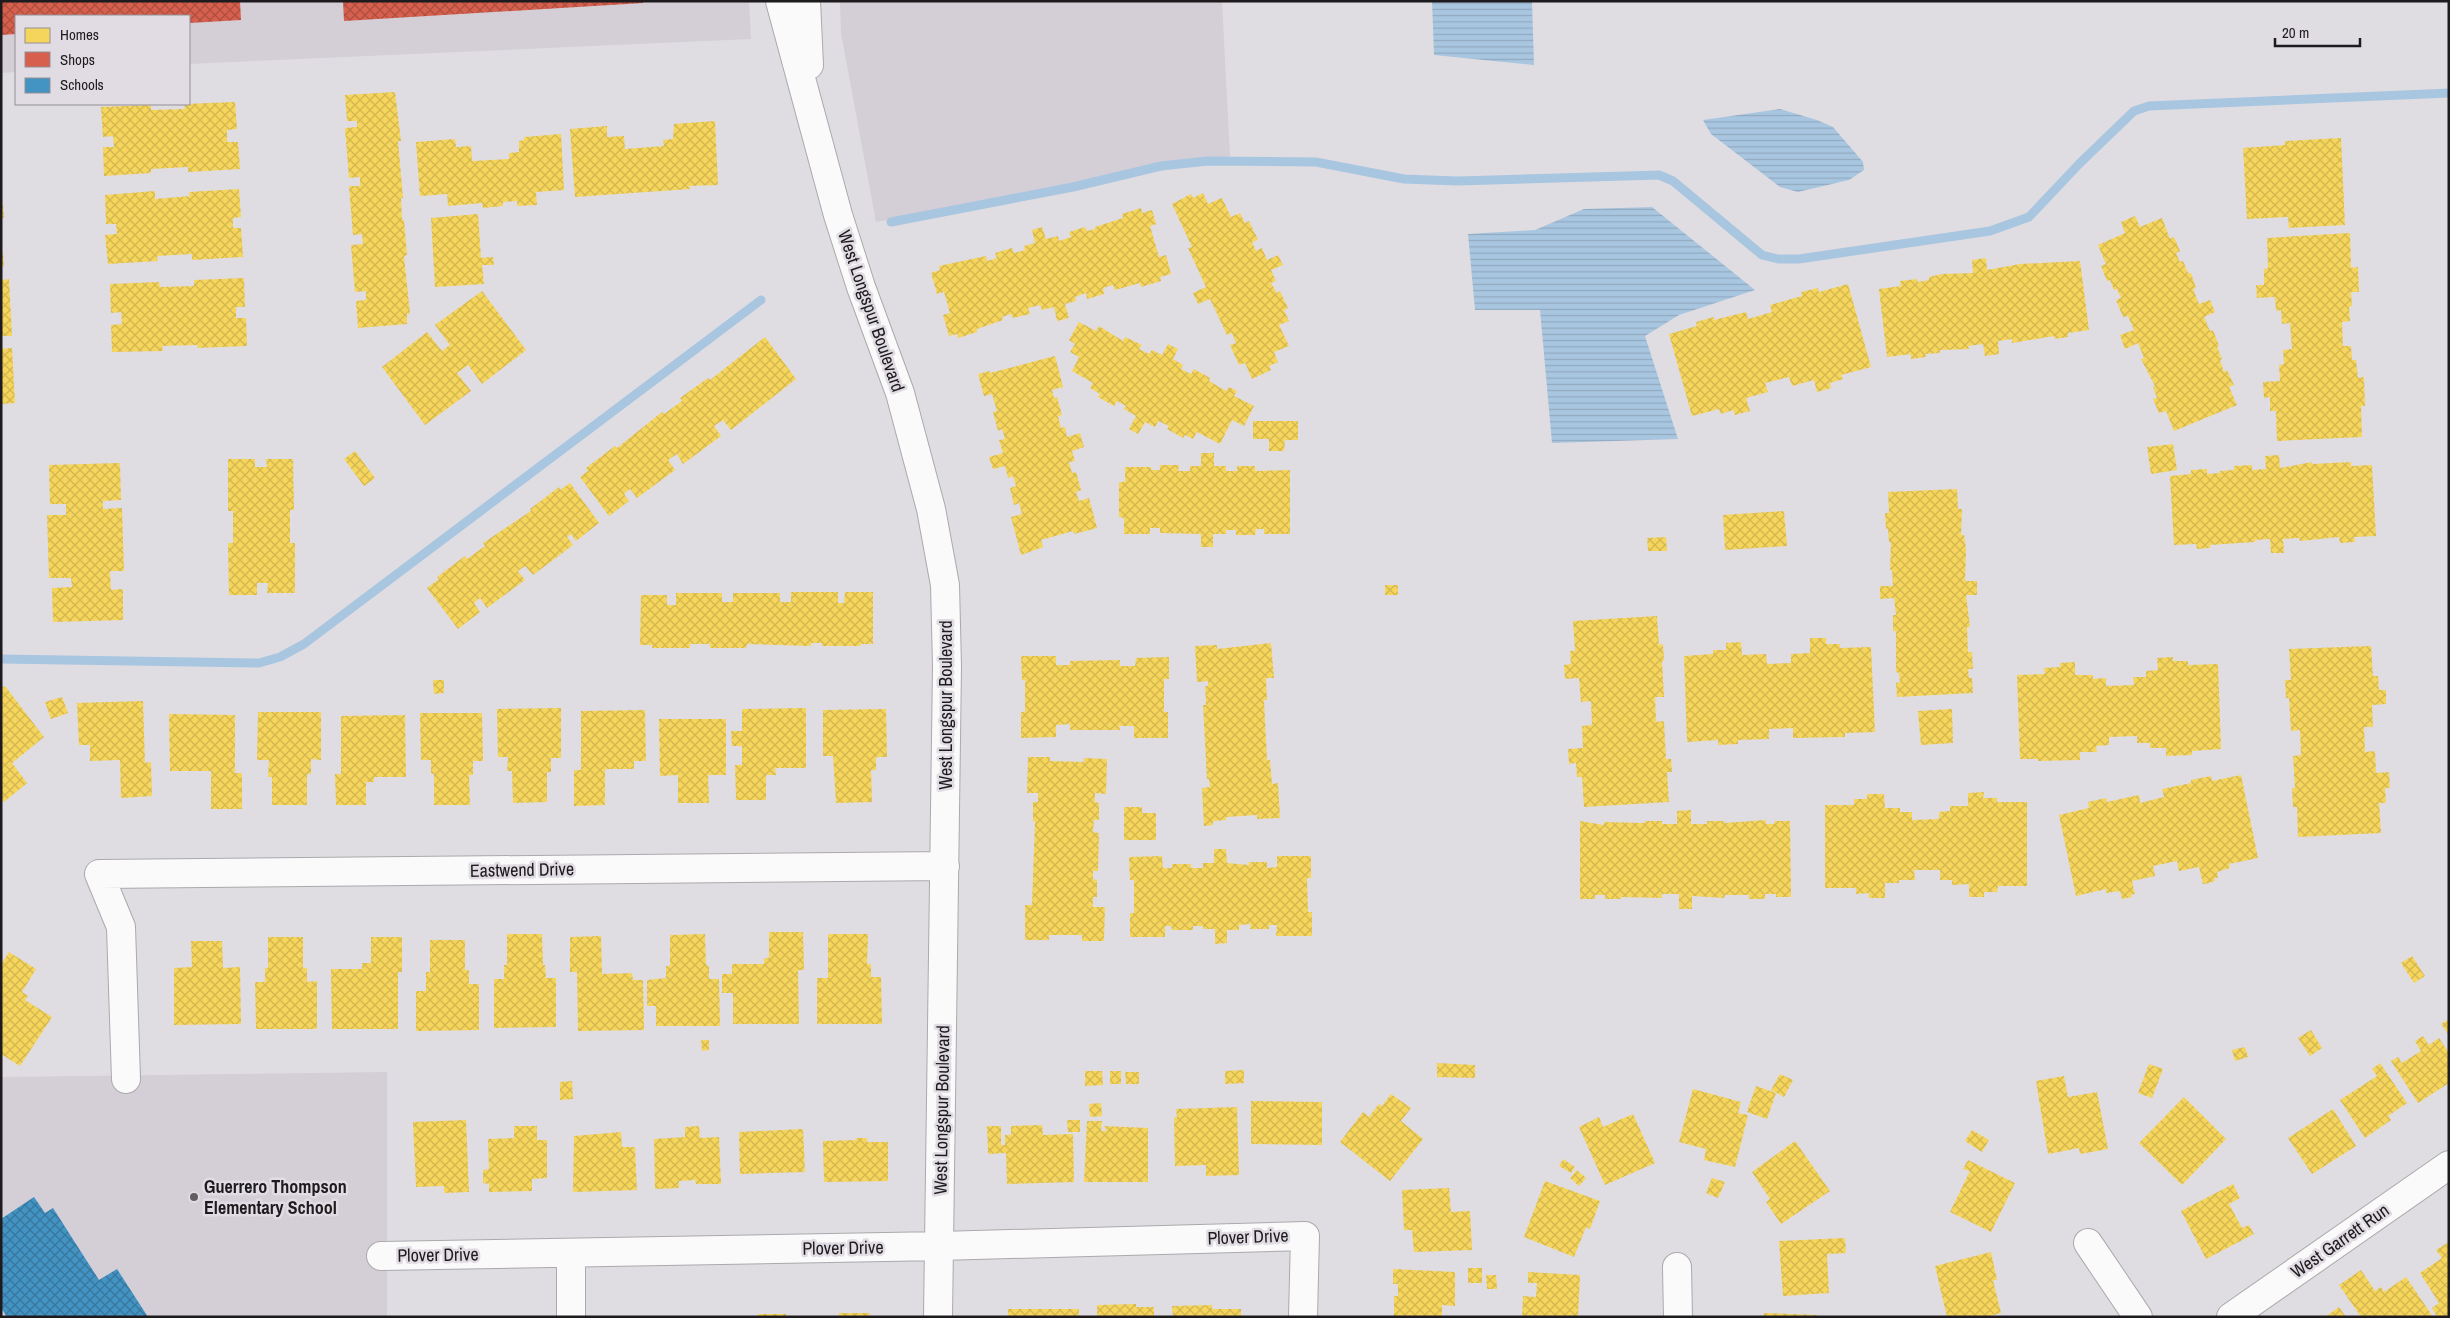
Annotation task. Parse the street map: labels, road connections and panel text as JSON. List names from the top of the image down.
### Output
{
  "streets": {
    "street": [
      "West Longspur Boulevard",
      "Eastwend Drive",
      "Plover Drive",
      "West Garrett Run"
    ]
  },
  "crossings": [
    ["West Longspur Boulevard", "Eastwend Drive"],
    ["West Longspur Boulevard", "Plover Drive"]
  ],
  "places": ["Guerrero Thompson Elementary School"],
  "legend": ["Homes", "Shops", "Schools"],
  "scale_bar": "20 m"
}
